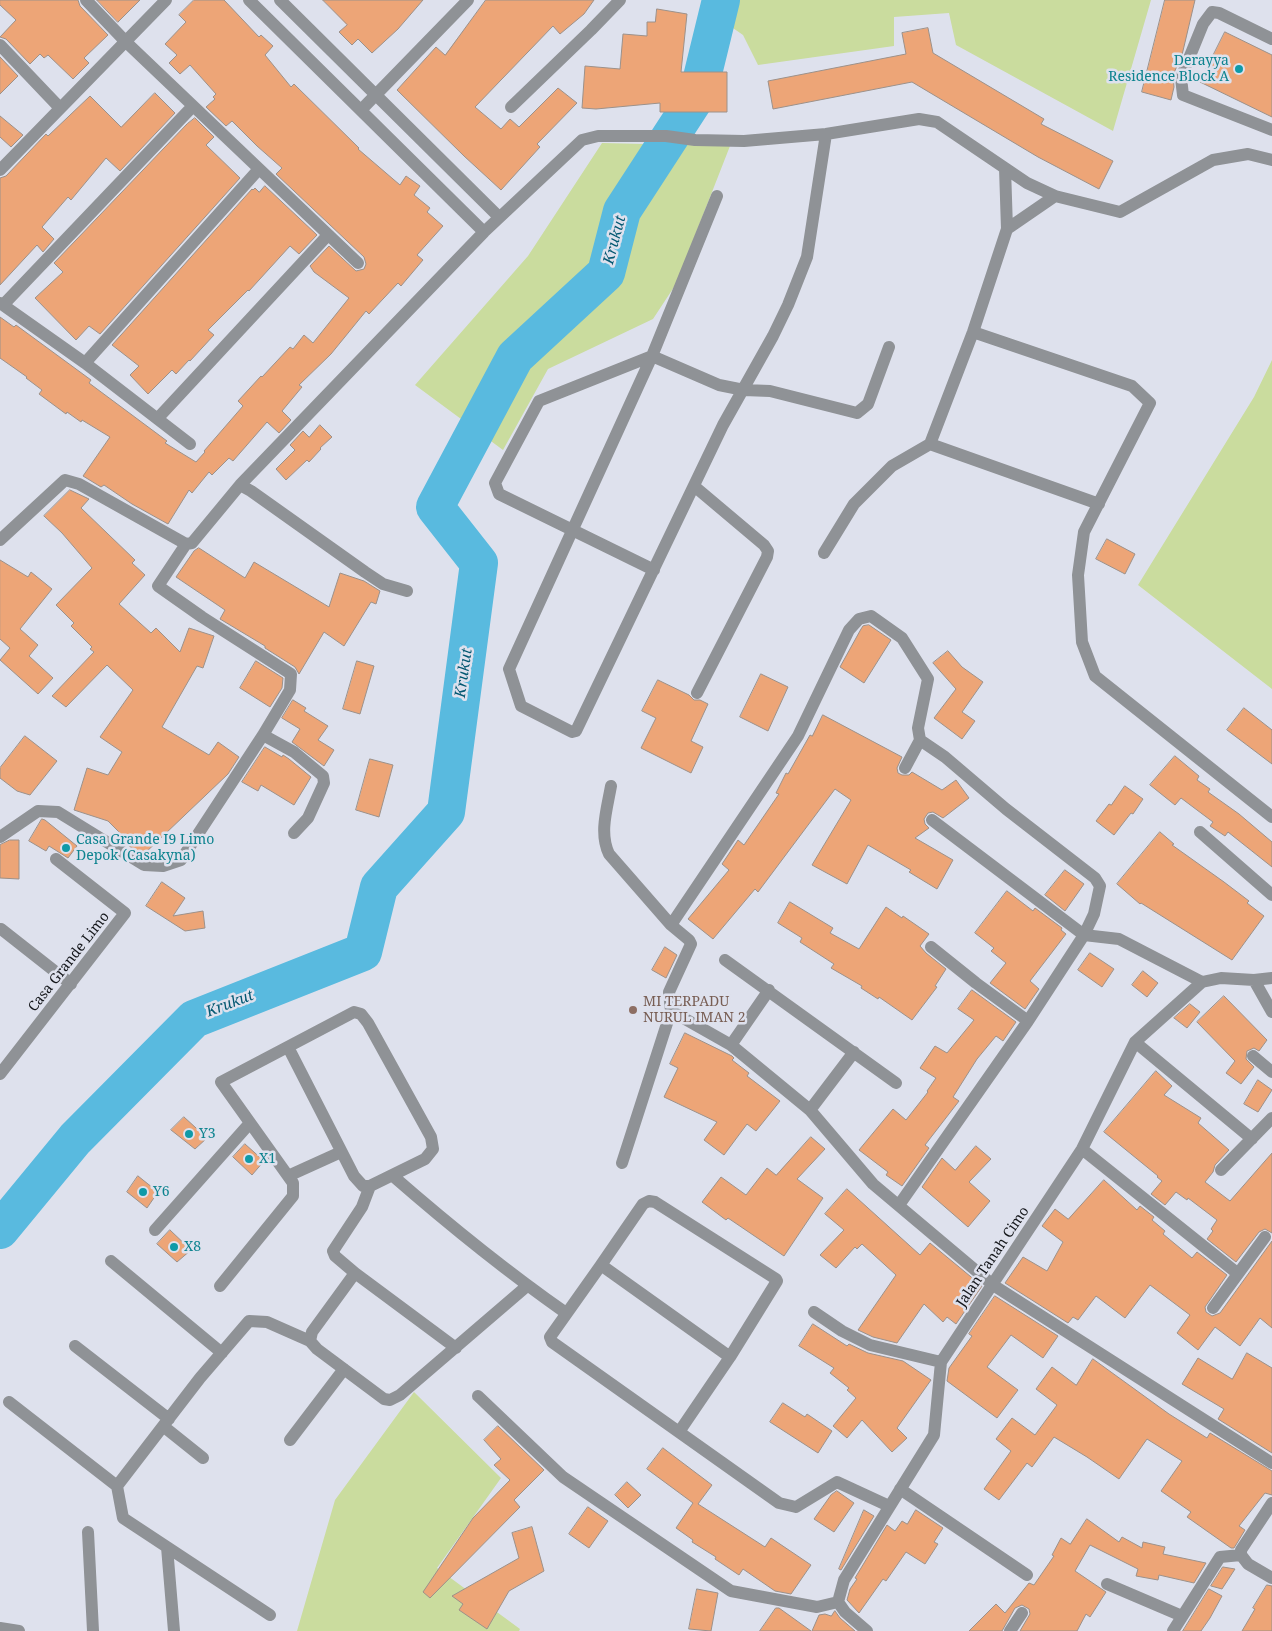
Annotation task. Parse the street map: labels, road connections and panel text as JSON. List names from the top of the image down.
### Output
{
  "streets": {
    "street": ["Casa Grande Limo", "Jalan Tanah Cimo"]
  },
  "water": ["Krukut"],
  "places": [
    "Derayya Residence Block A",
    "Casa Grande I9 Limo Depok (Casakyna)",
    "MI TERPADU NURUL IMAN 2",
    "Y3",
    "X1",
    "Y6",
    "X8"
  ]
}
